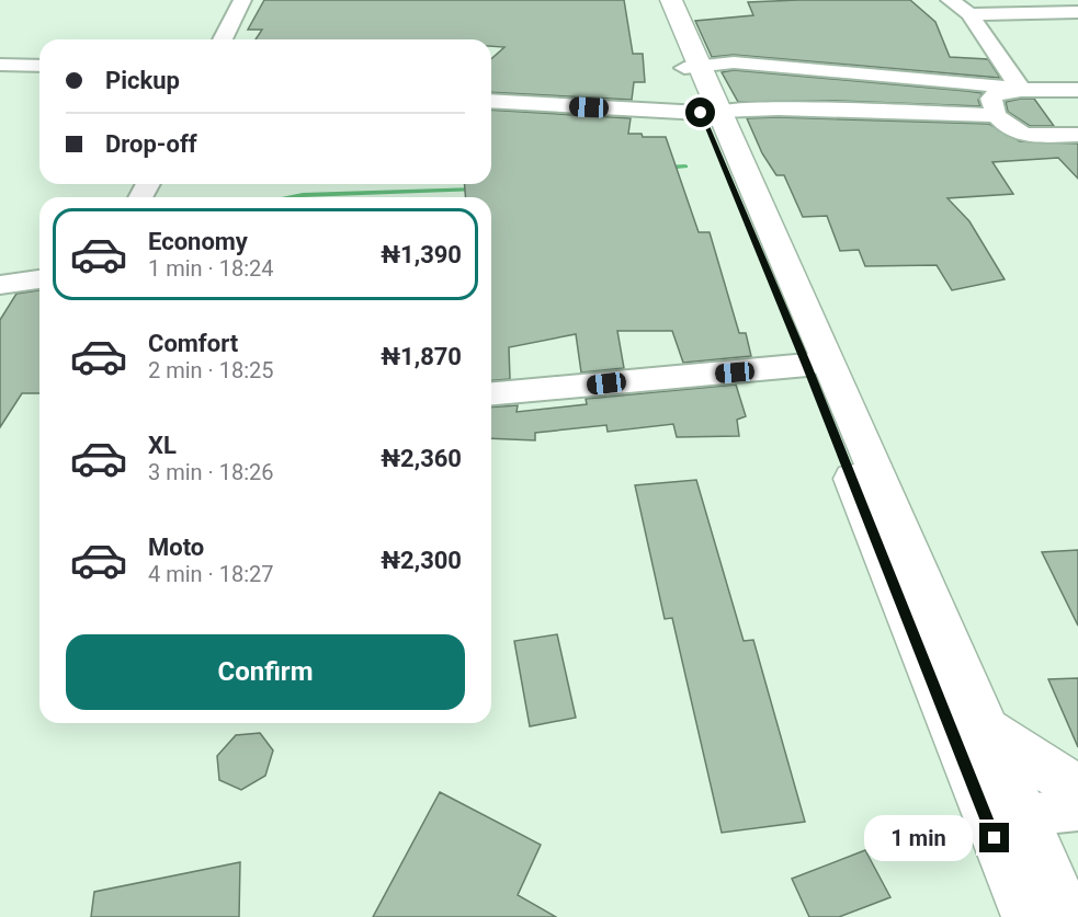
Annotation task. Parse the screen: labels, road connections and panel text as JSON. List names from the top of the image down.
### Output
{
  "page": {
    "banner": ["Pickup", "Drop-off"],
    "list": [
      {
        "name": "Economy",
        "note": "1 min · 18:24",
        "value": "₦1,390"
      },
      {
        "name": "Comfort",
        "note": "2 min · 18:25",
        "value": "₦1,870"
      },
      {
        "name": "XL",
        "note": "3 min · 18:26",
        "value": "₦2,360"
      },
      {
        "name": "Moto",
        "note": "4 min · 18:27",
        "value": "₦2,300"
      }
    ],
    "buttons": "Confirm",
    "bubble": "1 min"
  }
}
